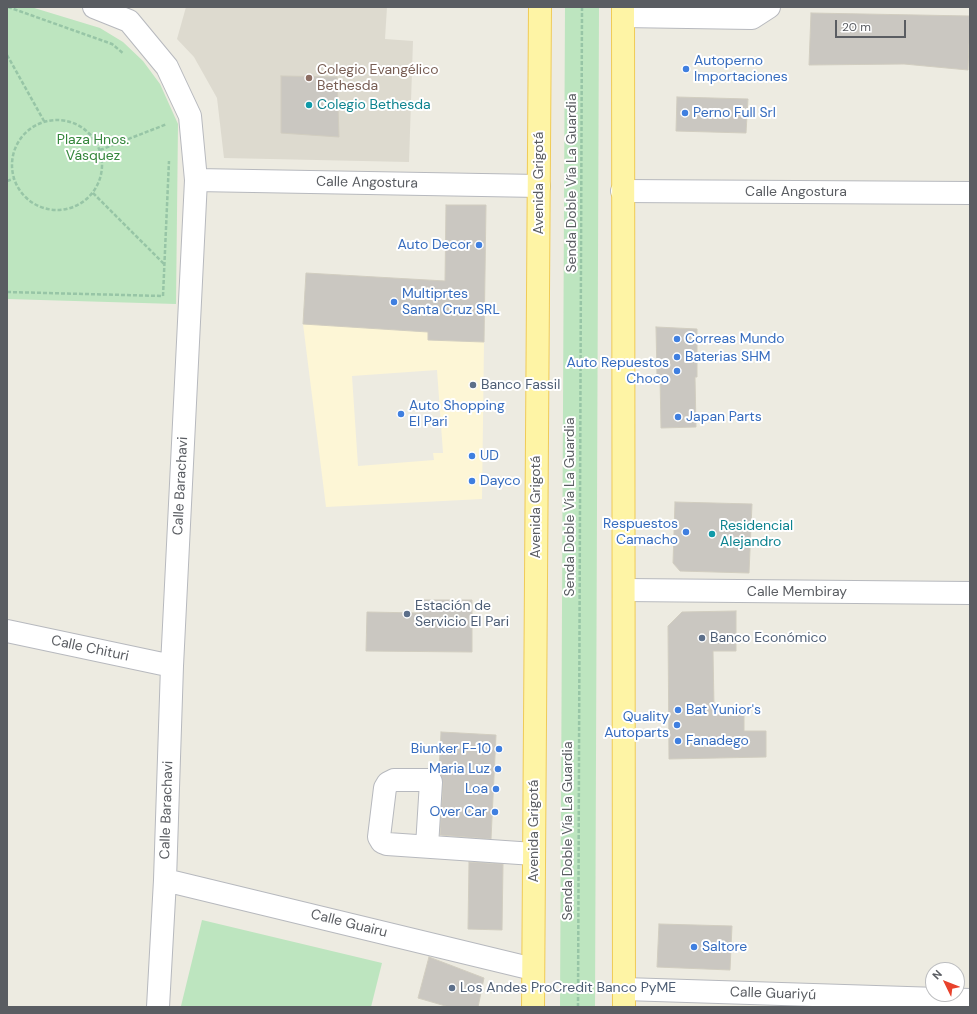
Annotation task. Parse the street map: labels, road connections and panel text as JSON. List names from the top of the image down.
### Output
{
  "streets": {
    "main road": ["Avenida Grigotá"],
    "street": [
      "Calle Angostura",
      "Calle Barachavi",
      "Calle Membiray",
      "Calle Chituri",
      "Calle Guairu",
      "Calle Guariyú"
    ],
    "path": ["Senda Doble Vía La Guardia"]
  },
  "crossings": [
    ["Calle Angostura", "Avenida Grigotá"],
    ["Calle Angostura", "Calle Barachavi"],
    ["Avenida Grigotá", "Calle Guairu"],
    ["Calle Barachavi", "Calle Chituri"],
    ["Calle Barachavi", "Calle Guairu"]
  ],
  "parks": ["Plaza Hnos. Vásquez"],
  "places": [
    "Autoperno Importaciones",
    "Colegio Evangélico Bethesda",
    "Colegio Bethesda",
    "Perno Full Srl",
    "Auto Decor",
    "Multiprtes Santa Cruz SRL",
    "Correas Mundo",
    "Baterias SHM",
    "Auto Repuestos Choco",
    "Banco Fassil",
    "Auto Shopping El Pari",
    "Japan Parts",
    "UD",
    "Dayco",
    "Respuestos Camacho",
    "Residencial Alejandro",
    "Estación de Servicio El Pari",
    "Banco Económico",
    "Bat Yunior's",
    "Quality Autoparts",
    "Fanadego",
    "Biunker F-10",
    "Maria Luz",
    "Loa",
    "Over Car",
    "Saltore",
    "Los Andes ProCredit Banco PyME"
  ],
  "scale_bar": "20 m",
  "north": "top left"
}
